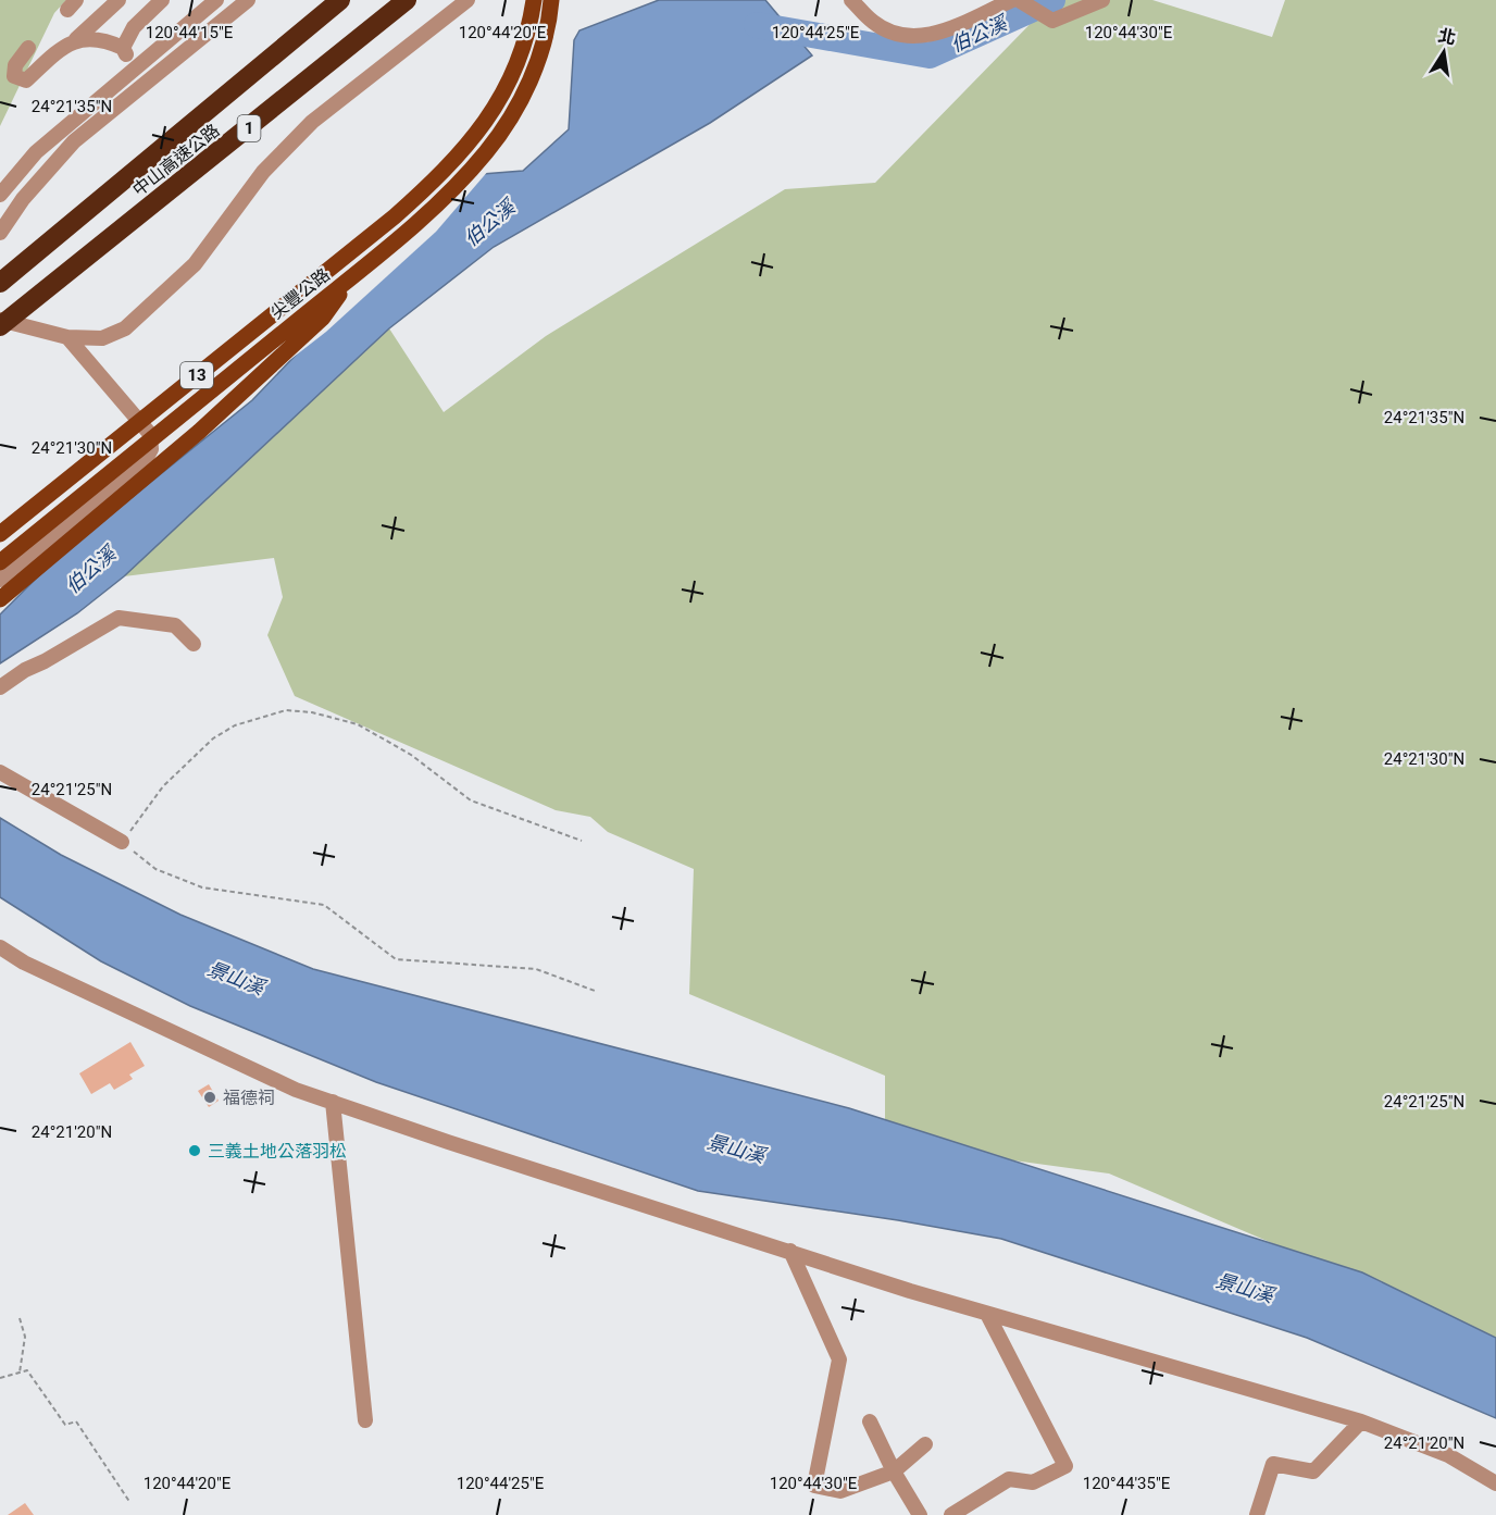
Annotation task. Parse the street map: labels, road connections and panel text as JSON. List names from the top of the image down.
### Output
{
  "streets": {
    "highway": ["1", "中山高速公路"],
    "main road": ["尖豐公路", "13"]
  },
  "water": ["伯公溪", "景山溪"],
  "places": ["福德祠", "三義土地公落羽松"],
  "north": "top",
  "coordinates": [
    "120°44'15\"E",
    "120°44'20\"E",
    "120°44'25\"E",
    "120°44'30\"E",
    "24°21'35\"N",
    "24°21'30\"N",
    "24°21'25\"N",
    "24°21'20\"N",
    "120°44'35\"E"
  ]
}
